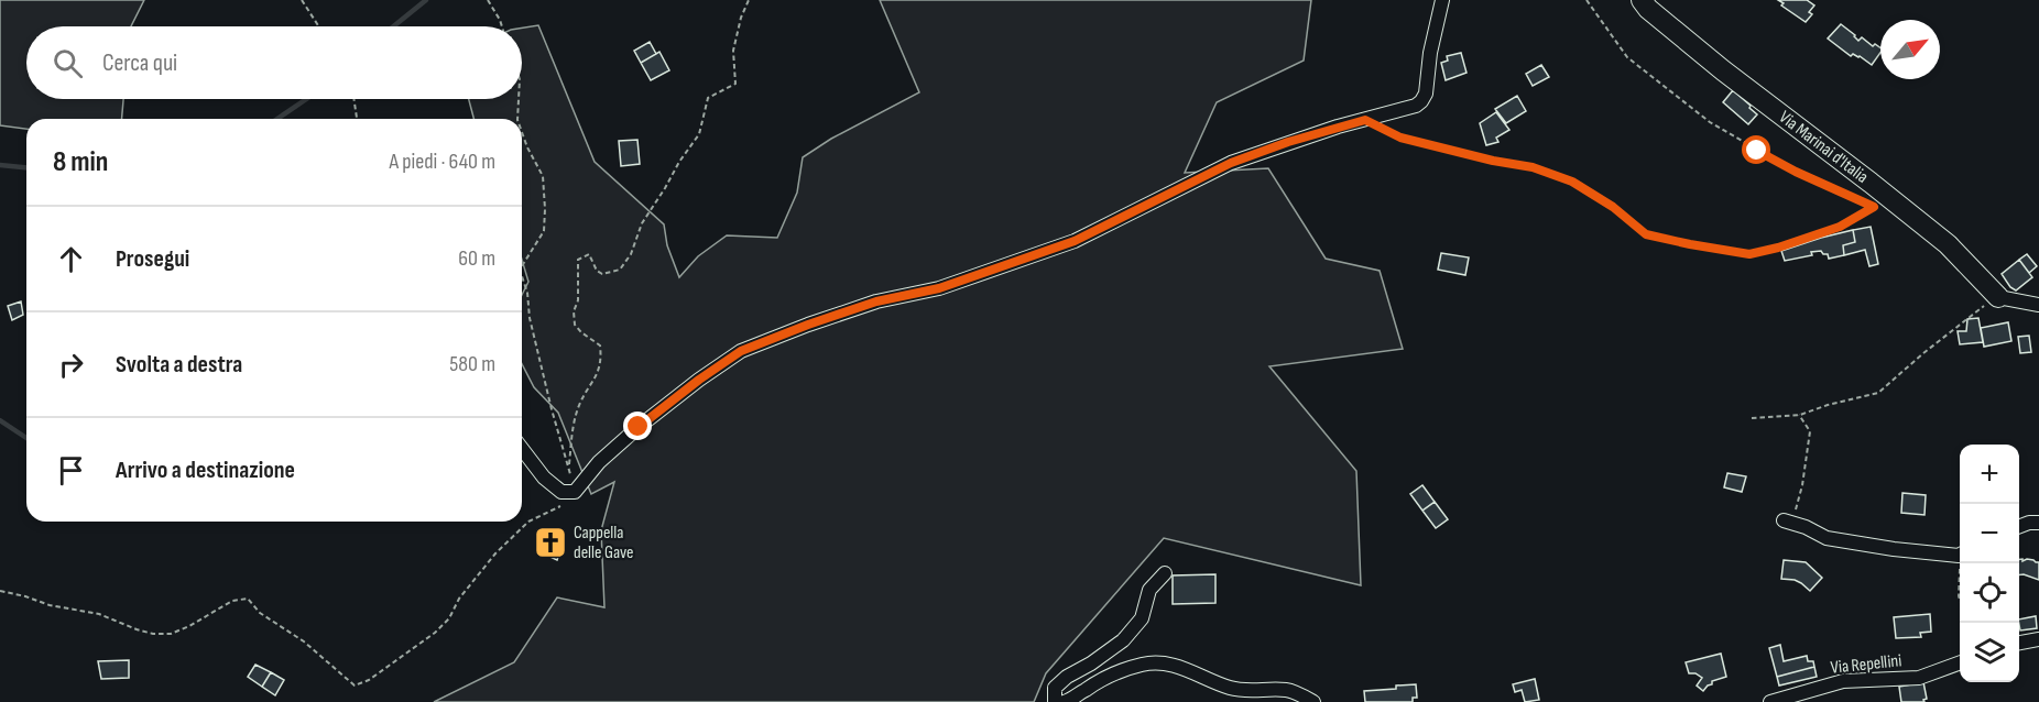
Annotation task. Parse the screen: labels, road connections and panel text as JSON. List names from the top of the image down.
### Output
{
  "streets": {
    "street": ["Via Marinai d'Italia", "Via Repellini"]
  },
  "places": {
    "church": ["Cappella delle Gave"]
  },
  "north": "top right",
  "page": {
    "search": "Cerca qui",
    "heading": ["8 min", "A piedi · 640 m"],
    "list": [
      ["Prosegui", "60 m"],
      ["Svolta a destra", "580 m"],
      "Arrivo a destinazione"
    ],
    "map_buttons": ["+", "−"]
  }
}
